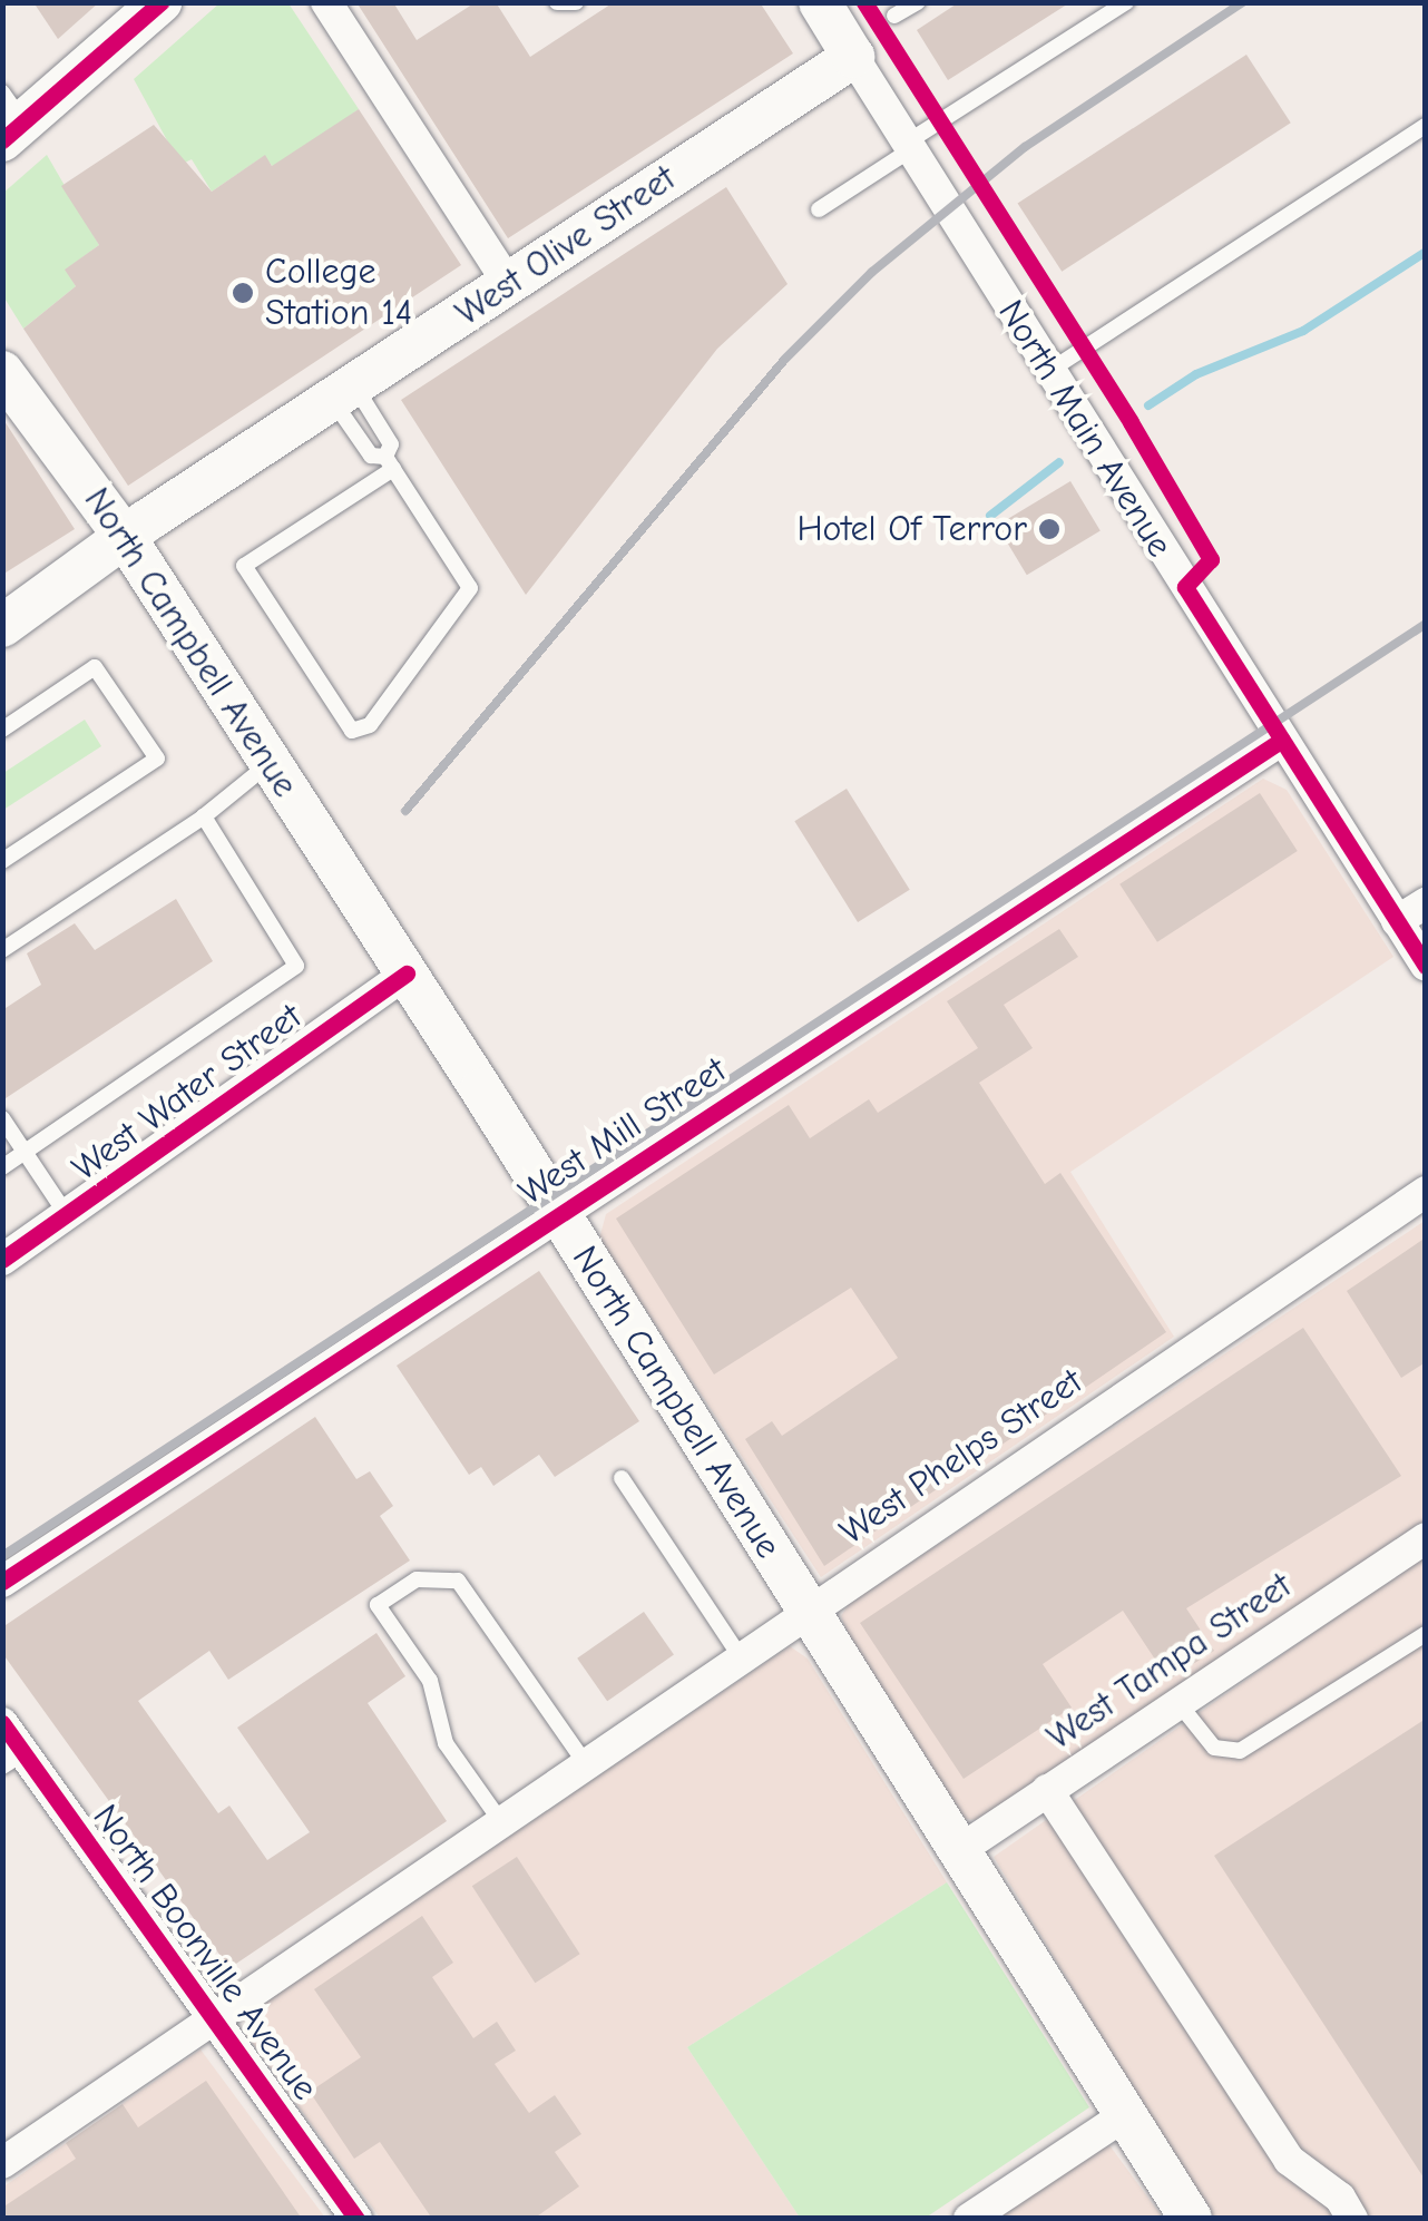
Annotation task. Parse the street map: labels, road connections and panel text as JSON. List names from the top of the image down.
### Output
{
  "streets": {
    "main road": ["West Olive Street", "North Main Avenue", "North Campbell Avenue"],
    "street": [
      "West Water Street",
      "West Mill Street",
      "West Phelps Street",
      "West Tampa Street",
      "North Boonville Avenue"
    ]
  },
  "crossings": [
    ["West Olive Street", "North Main Avenue"],
    ["West Olive Street", "North Campbell Avenue"],
    ["North Main Avenue", "West Mill Street"],
    ["North Campbell Avenue", "West Water Street"],
    ["North Campbell Avenue", "West Mill Street"],
    ["North Campbell Avenue", "West Phelps Street"],
    ["North Campbell Avenue", "West Tampa Street"],
    ["West Phelps Street", "North Boonville Avenue"]
  ],
  "places": ["College Station 14", "Hotel Of Terror"]
}
